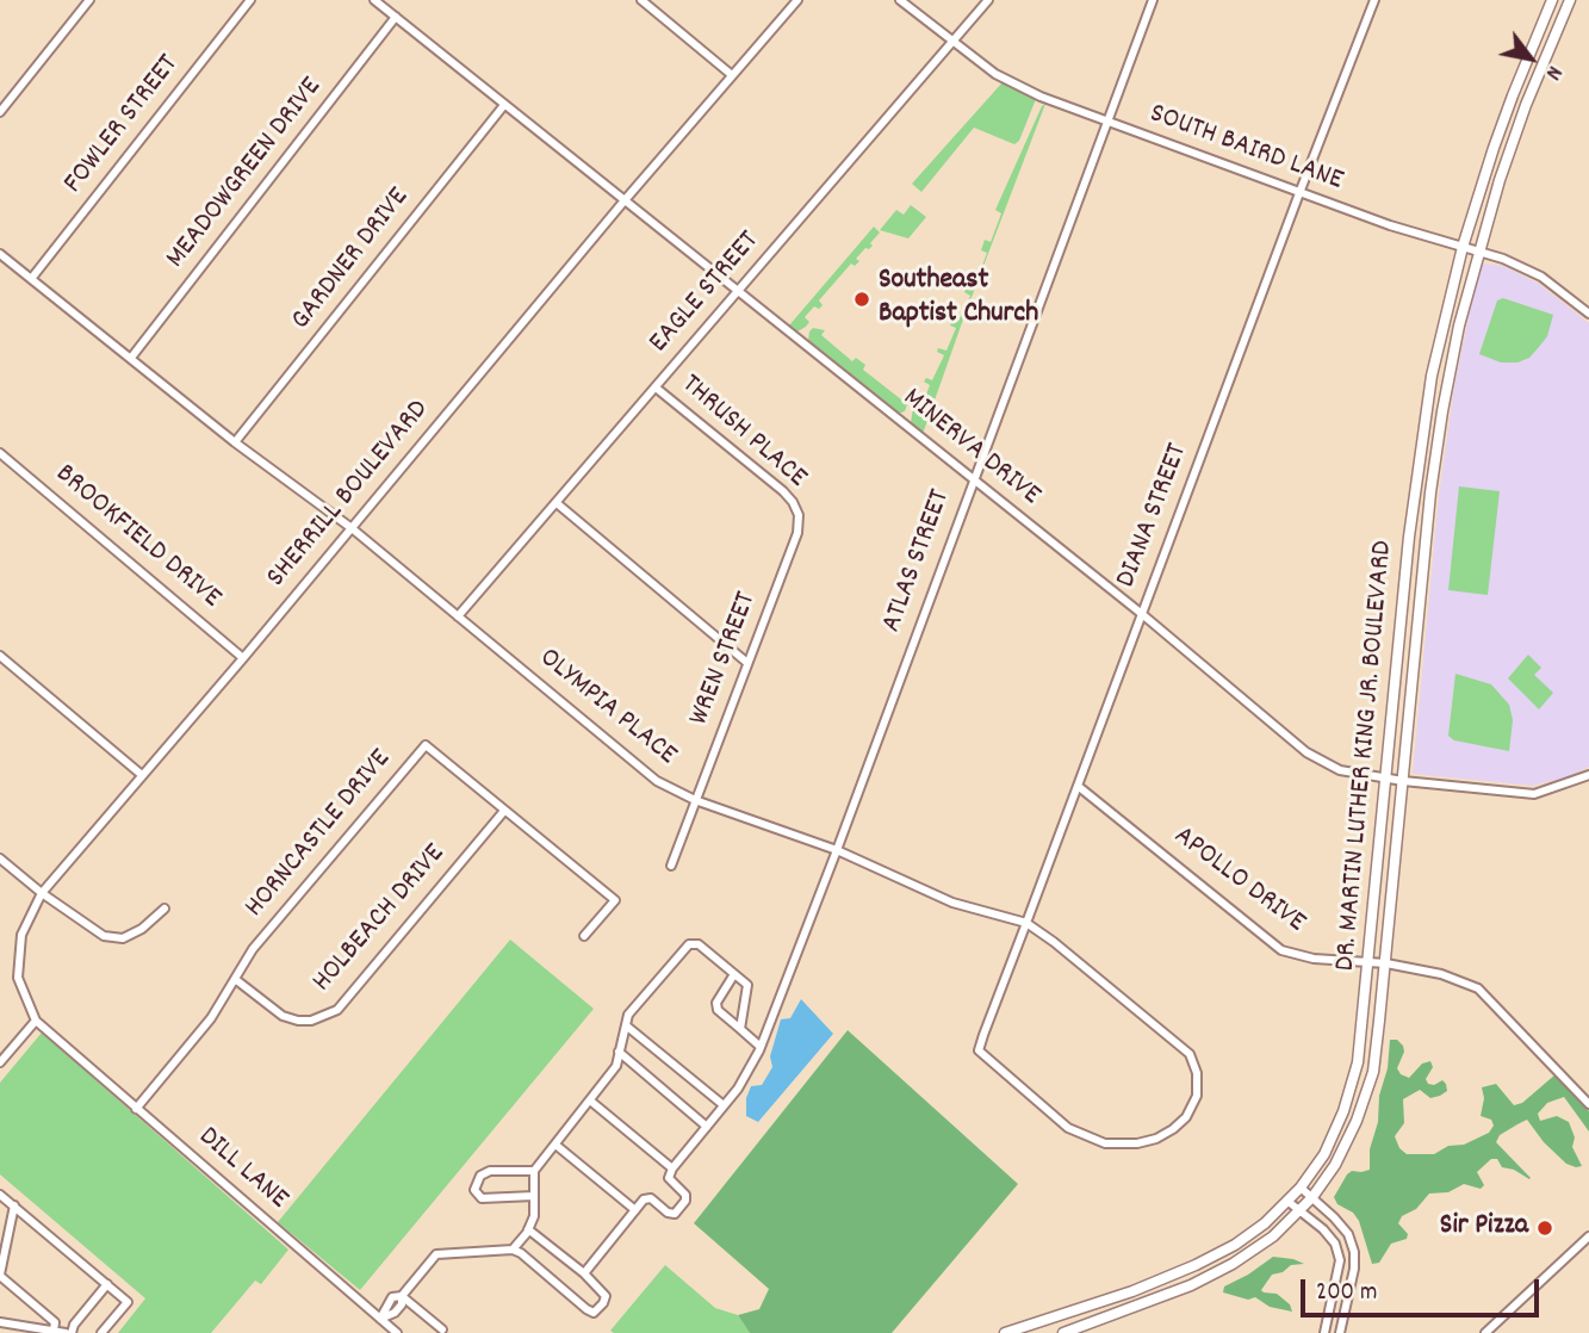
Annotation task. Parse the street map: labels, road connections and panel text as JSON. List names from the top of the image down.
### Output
{
  "streets": {
    "main road": ["DR. MARTIN LUTHER KING JR. BOULEVARD"],
    "street": [
      "FOWLER STREET",
      "SOUTH BAIRD LANE",
      "MEADOWGREEN DRIVE",
      "GARDNER DRIVE",
      "EAGLE STREET",
      "THRUSH PLACE",
      "MINERVA DRIVE",
      "SHERRILL BOULEVARD",
      "DIANA STREET",
      "BROOKFIELD DRIVE",
      "ATLAS STREET",
      "WREN STREET",
      "OLYMPIA PLACE",
      "HORNCASTLE DRIVE",
      "APOLLO DRIVE",
      "HOLBEACH DRIVE",
      "DILL LANE"
    ]
  },
  "crossings": [
    ["FOWLER STREET", "OLYMPIA PLACE"],
    ["SOUTH BAIRD LANE", "EAGLE STREET"],
    ["SOUTH BAIRD LANE", "DIANA STREET"],
    ["SOUTH BAIRD LANE", "ATLAS STREET"],
    ["SOUTH BAIRD LANE", "DR. MARTIN LUTHER KING JR. BOULEVARD"],
    ["MEADOWGREEN DRIVE", "MINERVA DRIVE"],
    ["MEADOWGREEN DRIVE", "OLYMPIA PLACE"],
    ["GARDNER DRIVE", "MINERVA DRIVE"],
    ["GARDNER DRIVE", "OLYMPIA PLACE"],
    ["EAGLE STREET", "THRUSH PLACE"],
    ["EAGLE STREET", "MINERVA DRIVE"],
    ["EAGLE STREET", "OLYMPIA PLACE"],
    ["THRUSH PLACE", "WREN STREET"],
    ["MINERVA DRIVE", "SHERRILL BOULEVARD"],
    ["MINERVA DRIVE", "DIANA STREET"],
    ["MINERVA DRIVE", "ATLAS STREET"],
    ["MINERVA DRIVE", "DR. MARTIN LUTHER KING JR. BOULEVARD"],
    ["SHERRILL BOULEVARD", "BROOKFIELD DRIVE"],
    ["SHERRILL BOULEVARD", "OLYMPIA PLACE"],
    ["SHERRILL BOULEVARD", "DILL LANE"],
    ["DIANA STREET", "OLYMPIA PLACE"],
    ["DIANA STREET", "APOLLO DRIVE"],
    ["ATLAS STREET", "OLYMPIA PLACE"],
    ["WREN STREET", "OLYMPIA PLACE"],
    ["DR. MARTIN LUTHER KING JR. BOULEVARD", "APOLLO DRIVE"],
    ["HORNCASTLE DRIVE", "HOLBEACH DRIVE"],
    ["HORNCASTLE DRIVE", "DILL LANE"]
  ],
  "places": ["Southeast Baptist Church", "Sir Pizza"],
  "scale_bar": "200 m",
  "north": "bottom right"
}
